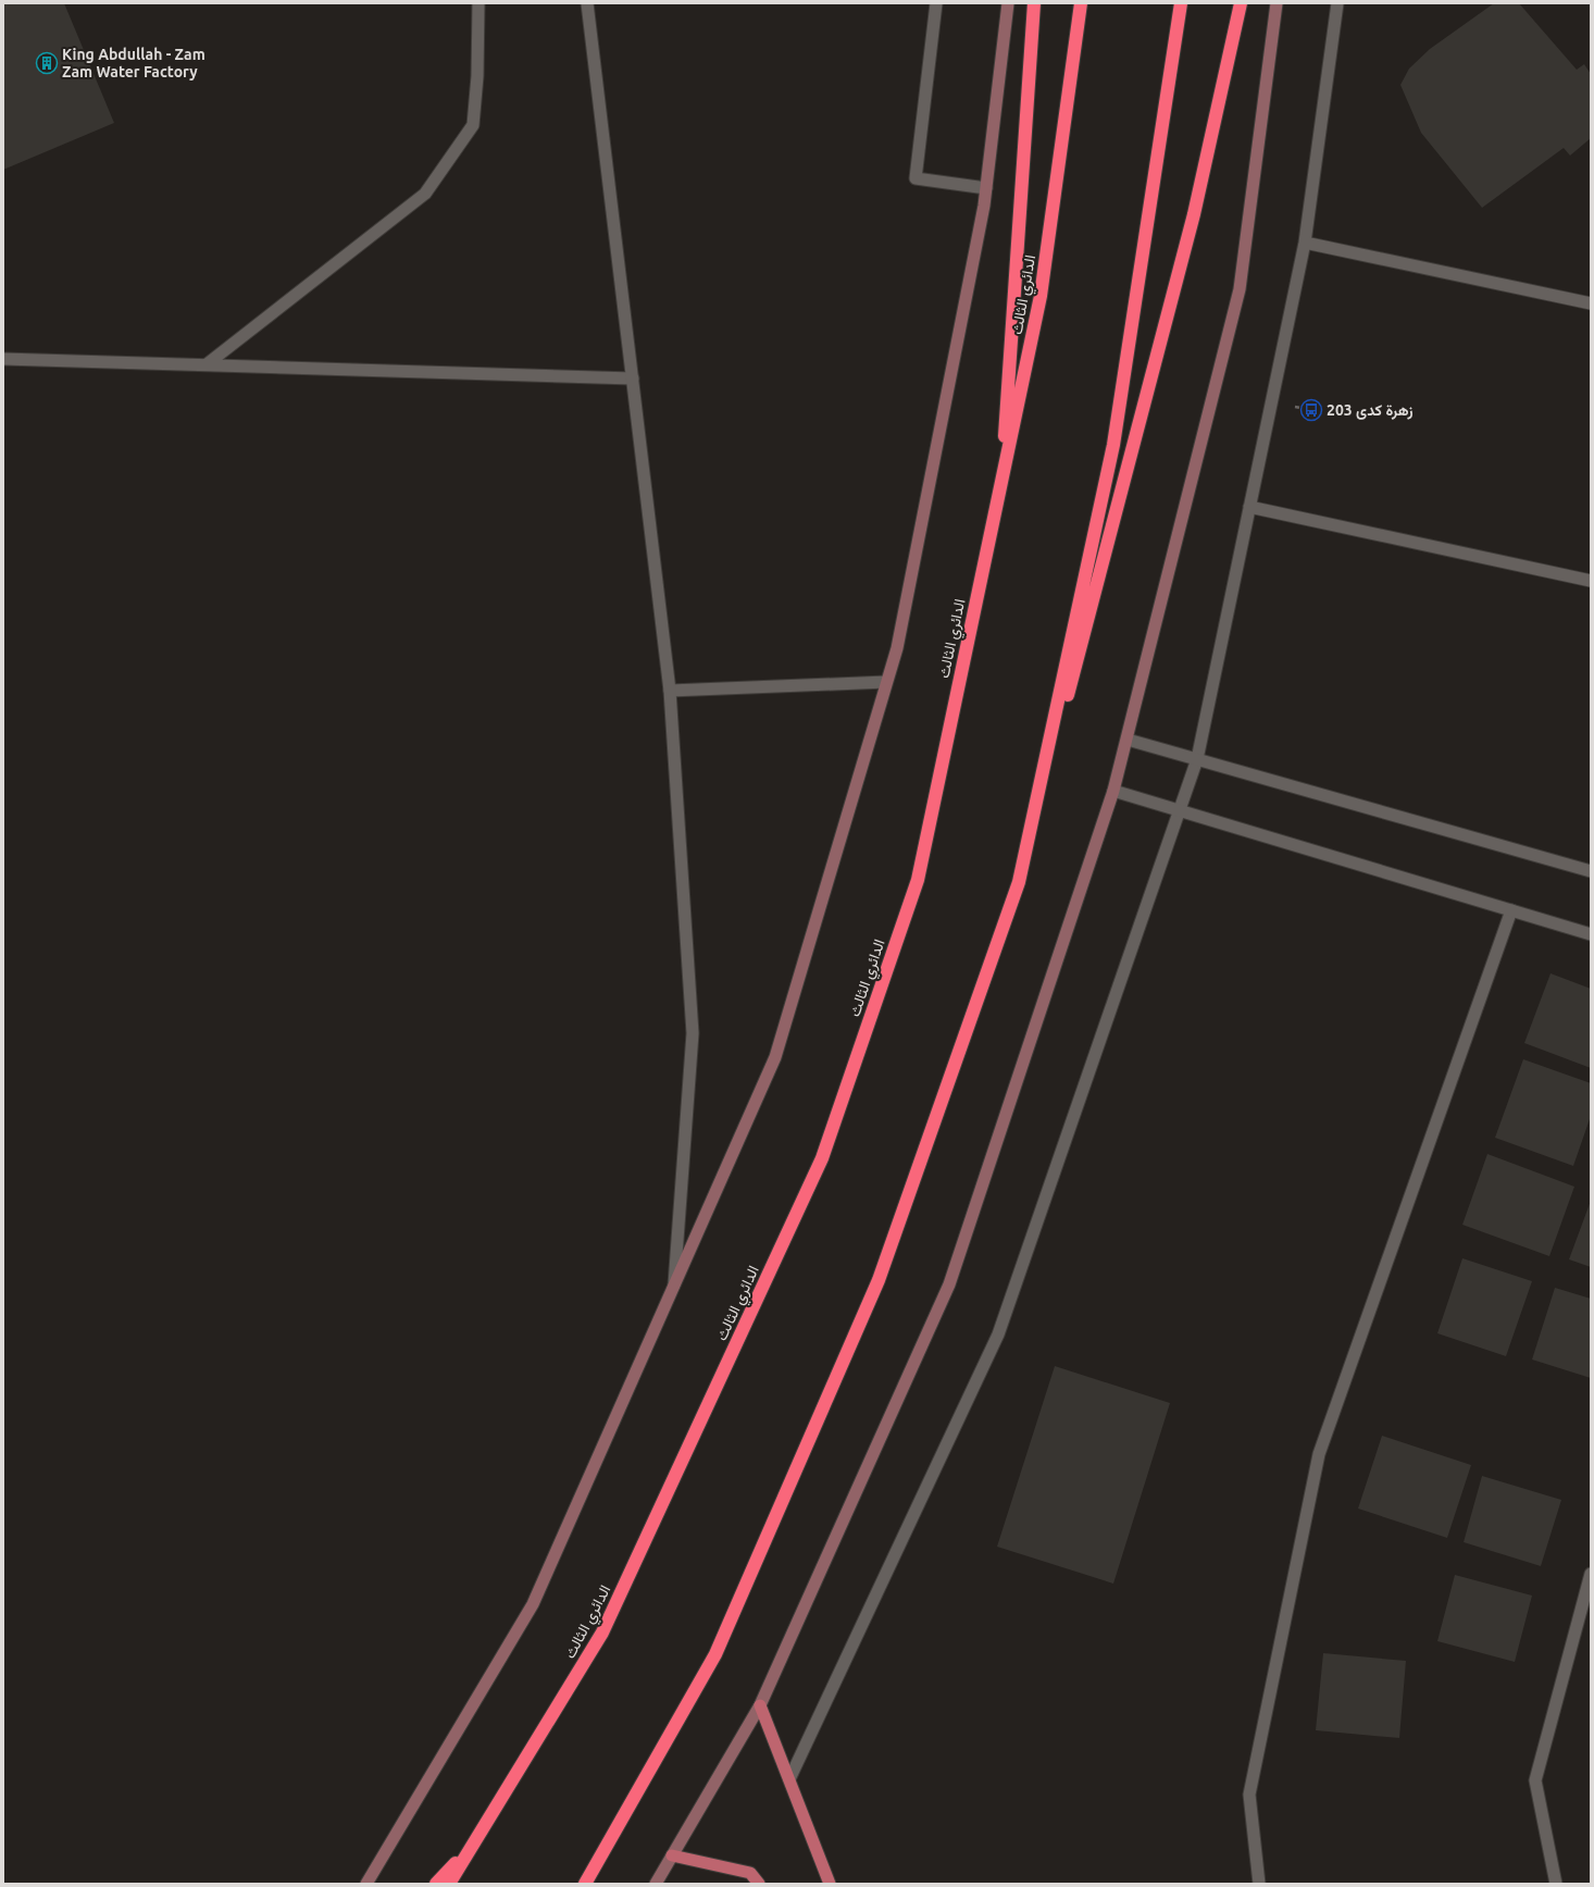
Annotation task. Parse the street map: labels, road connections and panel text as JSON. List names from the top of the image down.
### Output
{
  "streets": {
    "highway": ["الدائري الثالث"]
  },
  "places": {
    "building": ["King Abdullah - Zam Zam Water Factory"],
    "bus stop": ["زهرة كدى 203"]
  }
}
